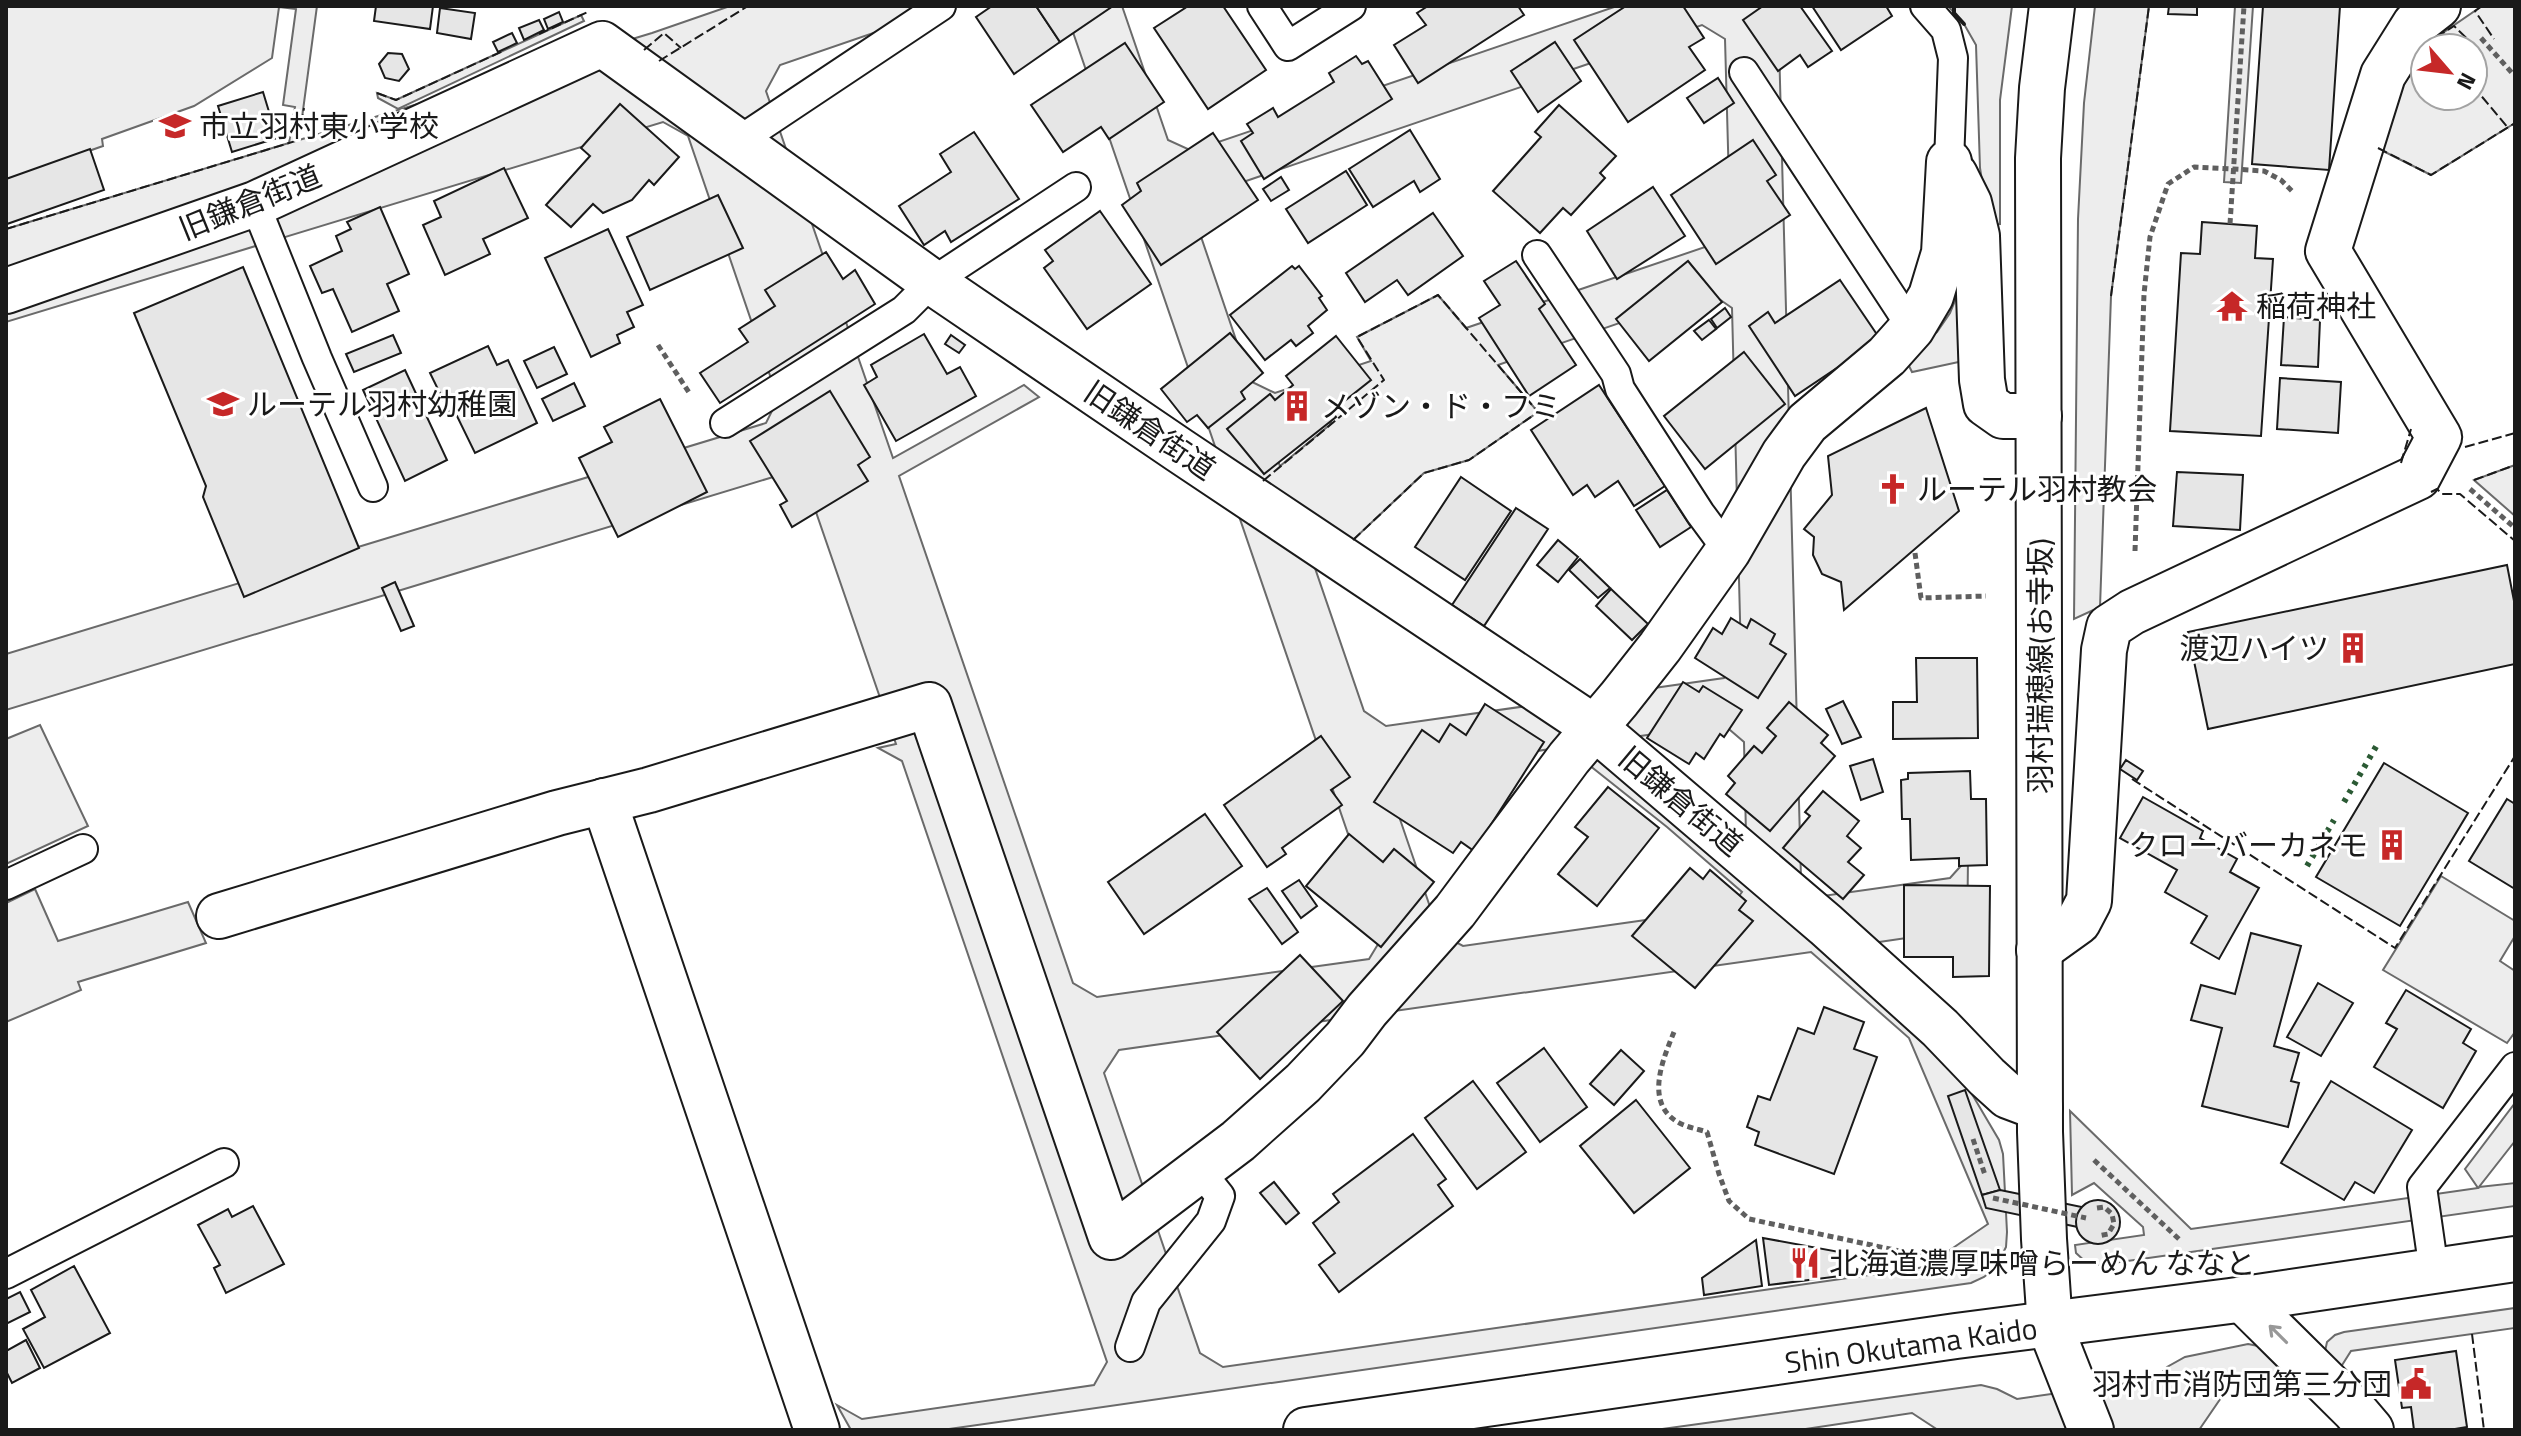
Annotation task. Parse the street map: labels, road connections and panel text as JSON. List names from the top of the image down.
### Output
{
  "streets": {
    "street": ["旧鎌倉街道", "羽村瑞穂線(お寺坂)", "Shin Okutama Kaido"]
  },
  "crossings": [
    ["旧鎌倉街道", "羽村瑞穂線(お寺坂)"],
    ["羽村瑞穂線(お寺坂)", "Shin Okutama Kaido"]
  ],
  "places": {
    "school or university": ["市立羽村東小学校", "ルーテル羽村幼稚園"],
    "temple": ["稲荷神社"],
    "building": ["メゾン・ド・フミ", "渡辺ハイツ", "クローバーカネモ"],
    "church": ["ルーテル羽村教会"],
    "restaurant": ["北海道濃厚味噌らーめん ななと"],
    "public building": ["羽村市消防団第三分団"]
  },
  "north": "bottom right"
}
